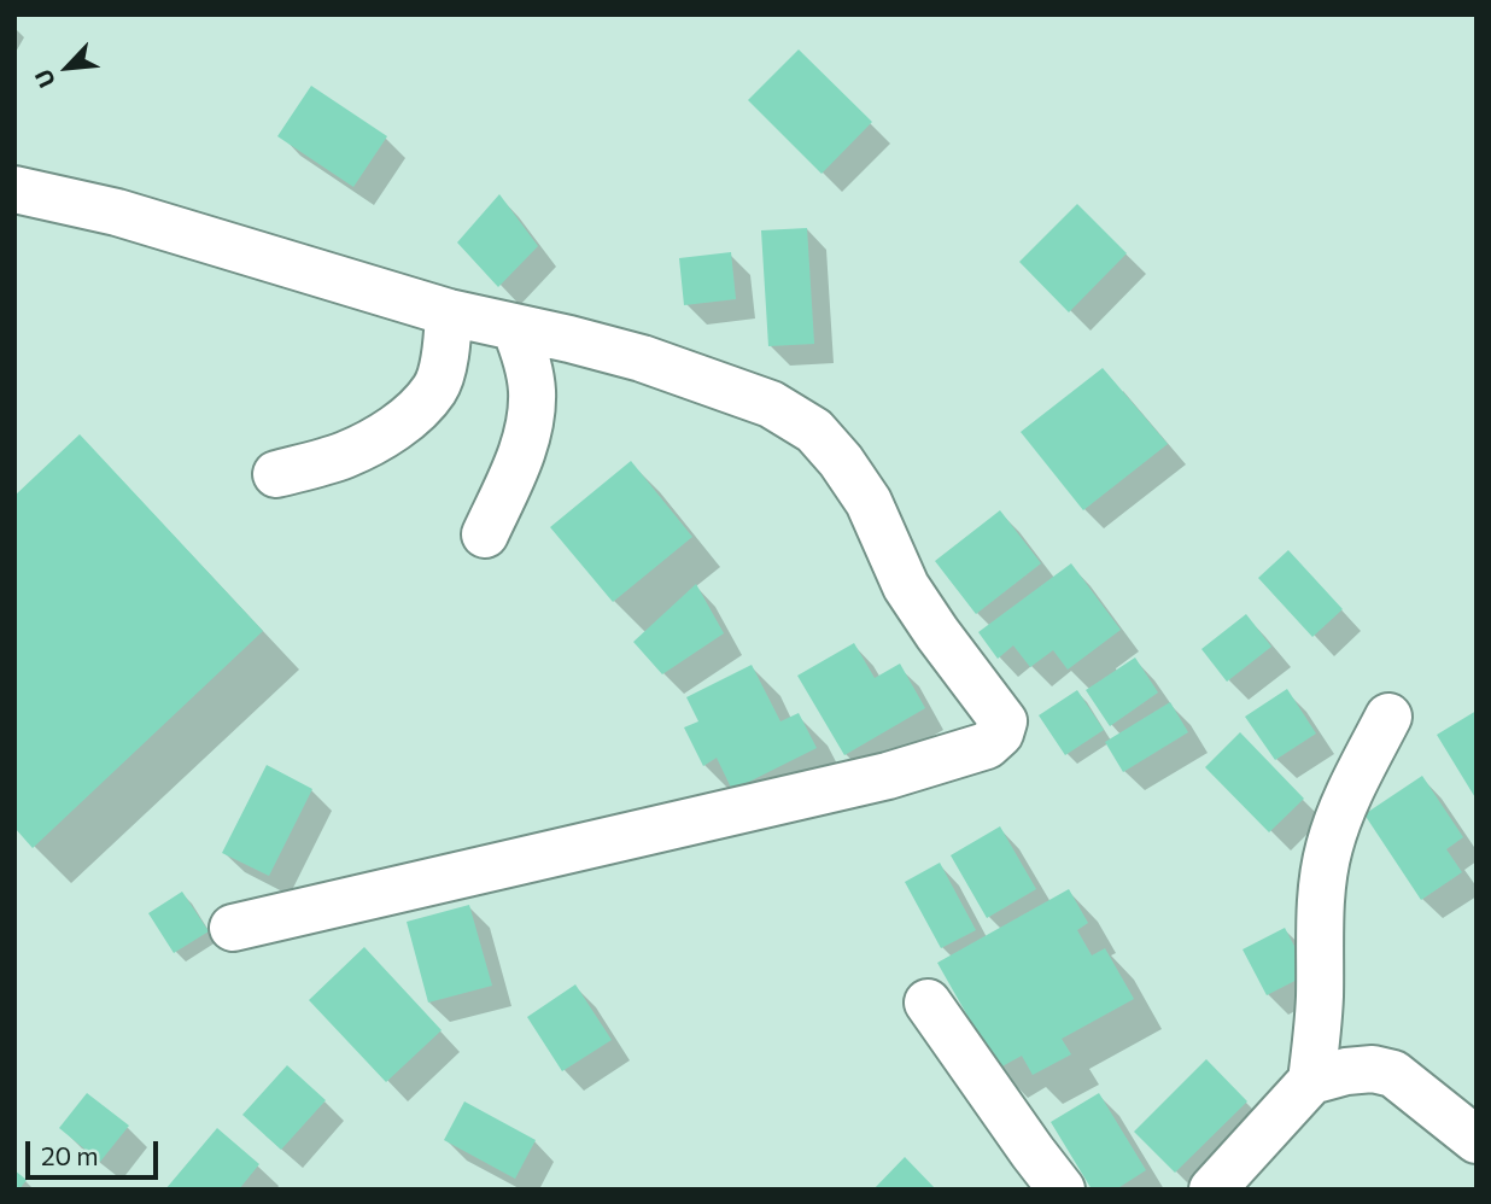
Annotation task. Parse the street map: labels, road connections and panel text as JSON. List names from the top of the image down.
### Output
{
  "scale_bar": "20 m",
  "north": "bottom left"
}
